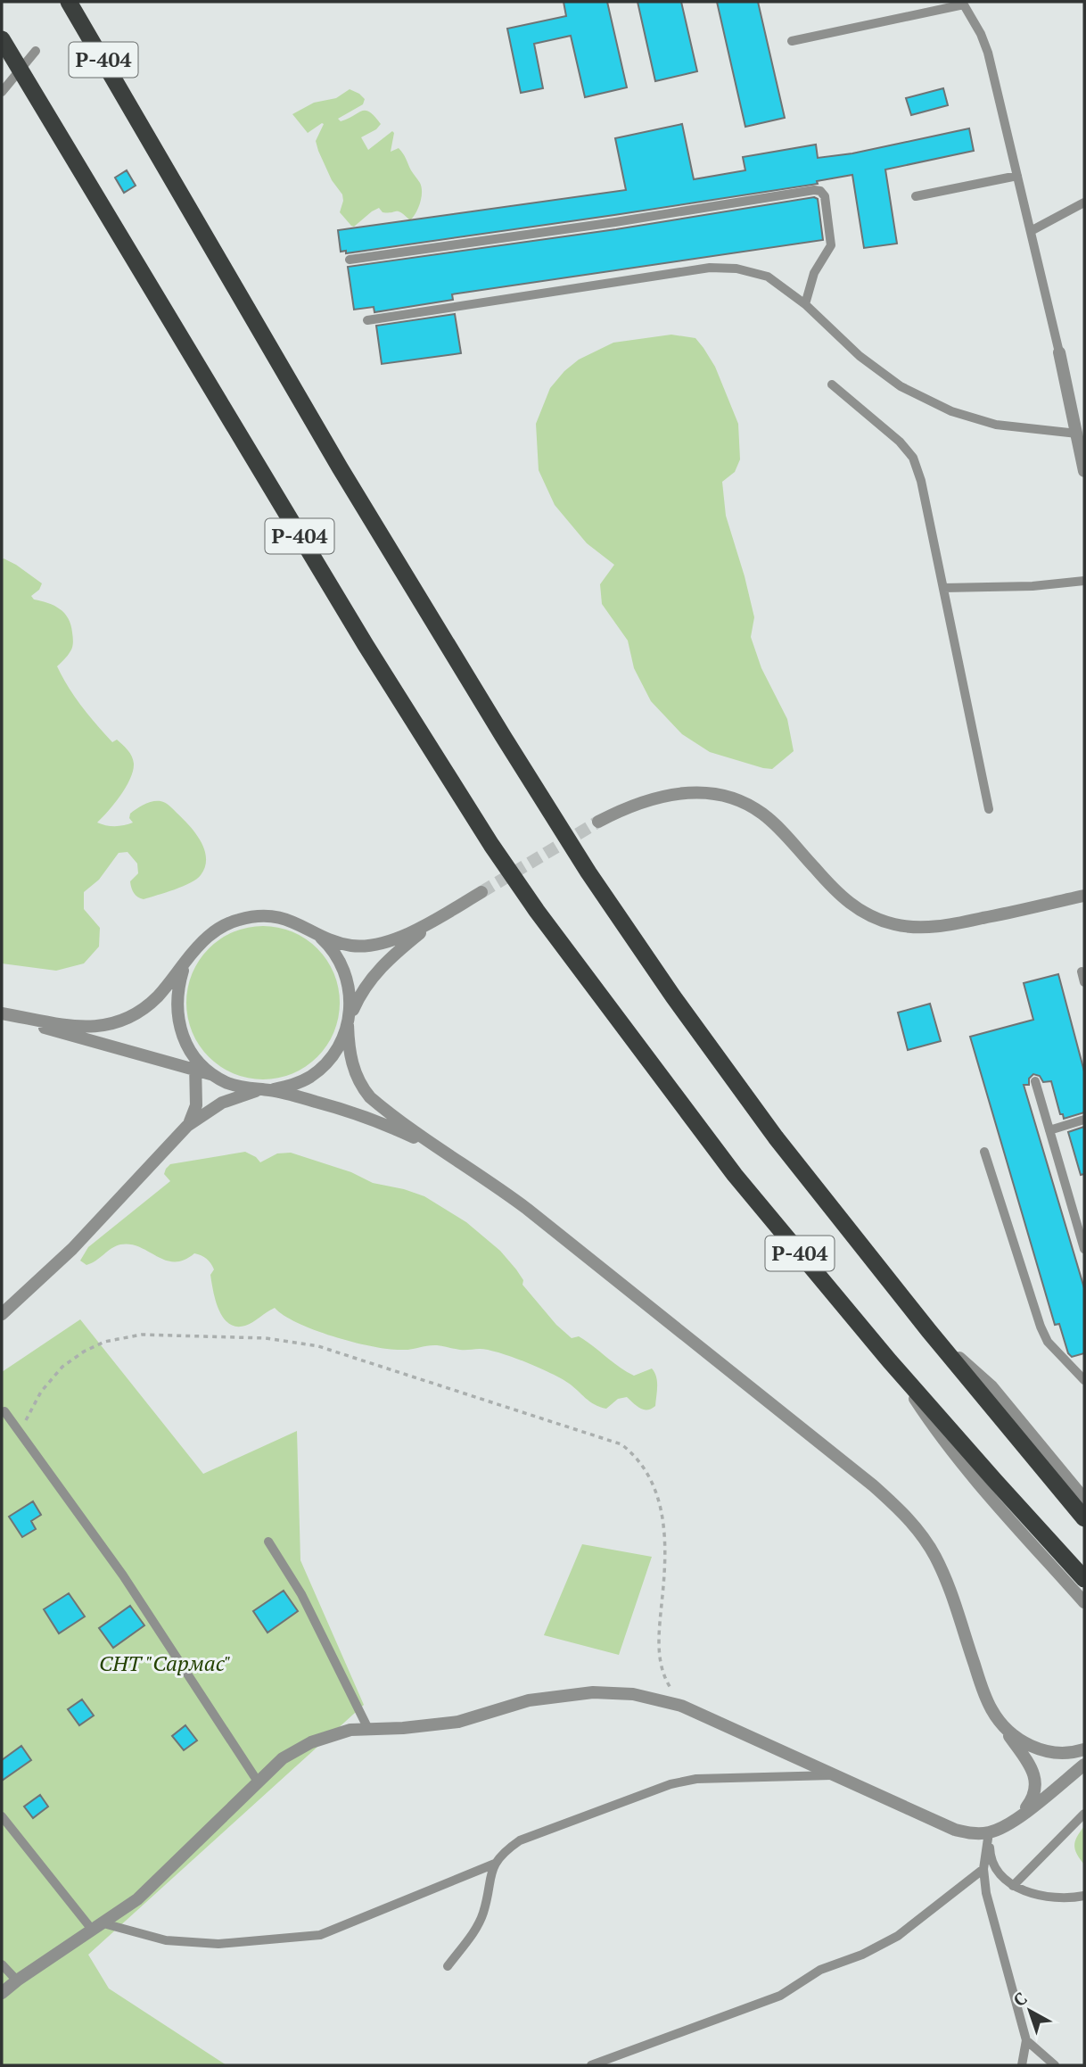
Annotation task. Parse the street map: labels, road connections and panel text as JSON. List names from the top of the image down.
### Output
{
  "streets": {
    "highway": ["Р-404"]
  },
  "parks": ["СНТ \"Сармас\""],
  "north": "top left"
}
